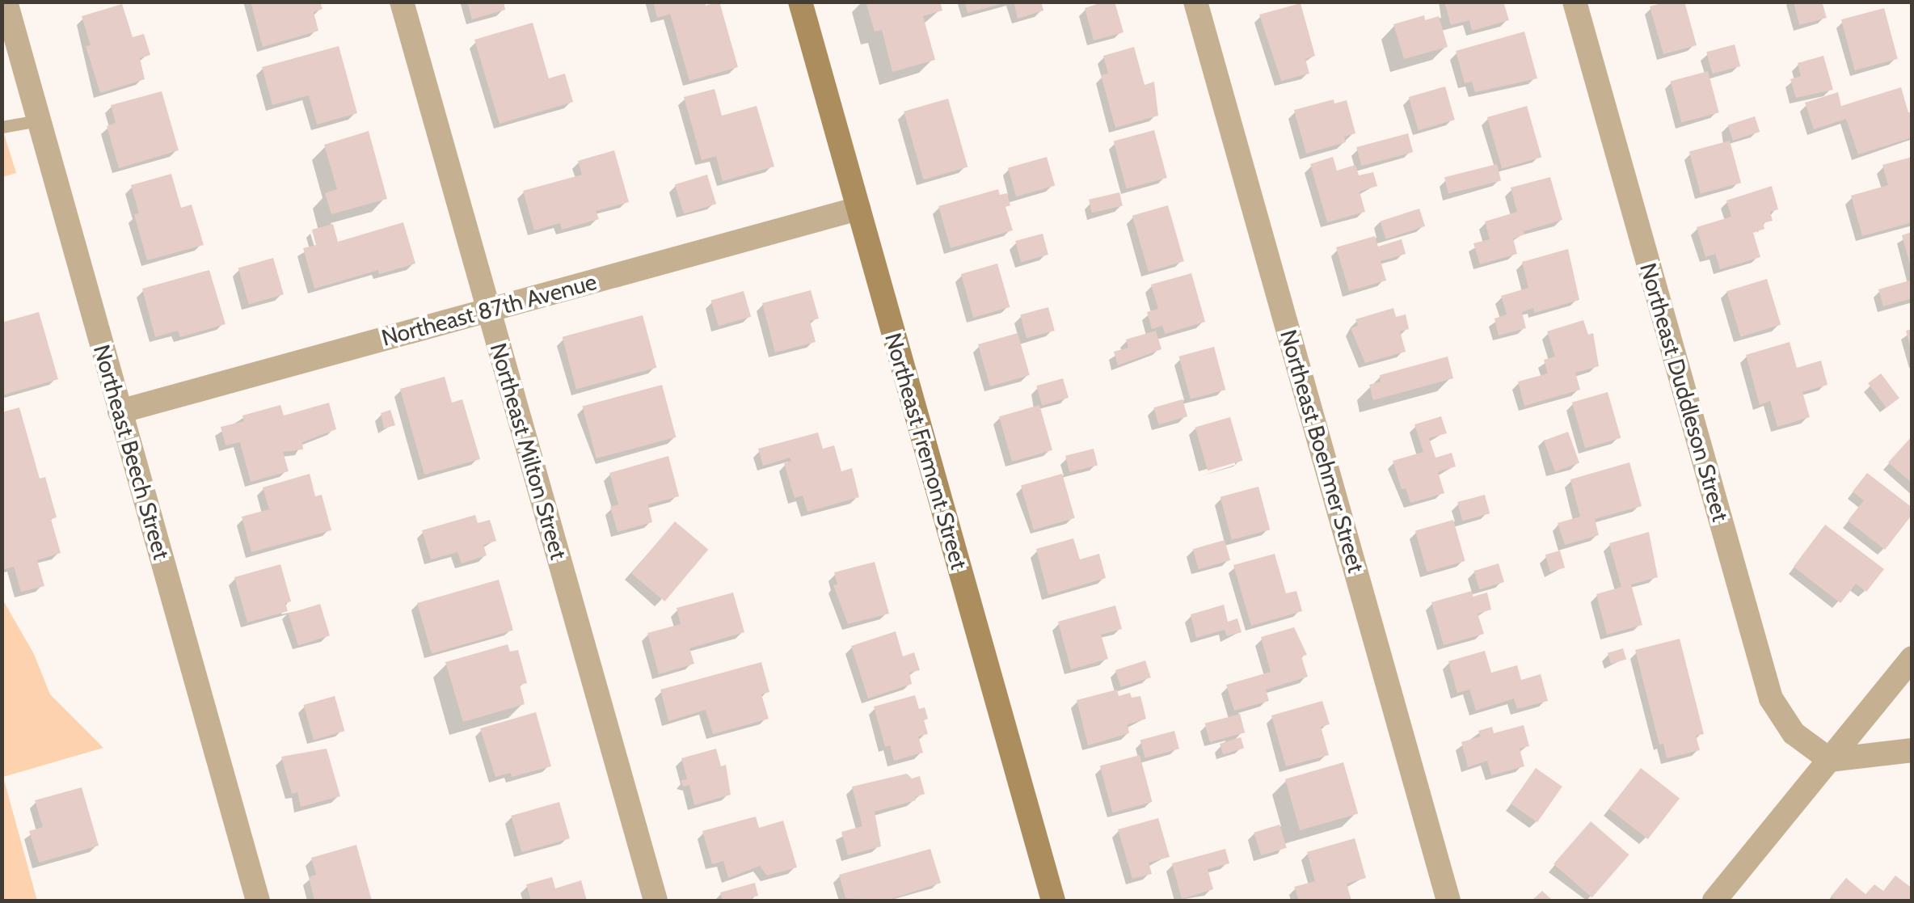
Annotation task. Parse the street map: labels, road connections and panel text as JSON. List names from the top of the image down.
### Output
{
  "streets": {
    "street": [
      "Northeast 87th Avenue",
      "Northeast Duddleson Street",
      "Northeast Milton Street",
      "Northeast Fremont Street",
      "Northeast Boehmer Street",
      "Northeast Beech Street"
    ]
  },
  "crossings": [
    ["Northeast 87th Avenue", "Northeast Milton Street"],
    ["Northeast 87th Avenue", "Northeast Fremont Street"],
    ["Northeast 87th Avenue", "Northeast Beech Street"]
  ]
}
